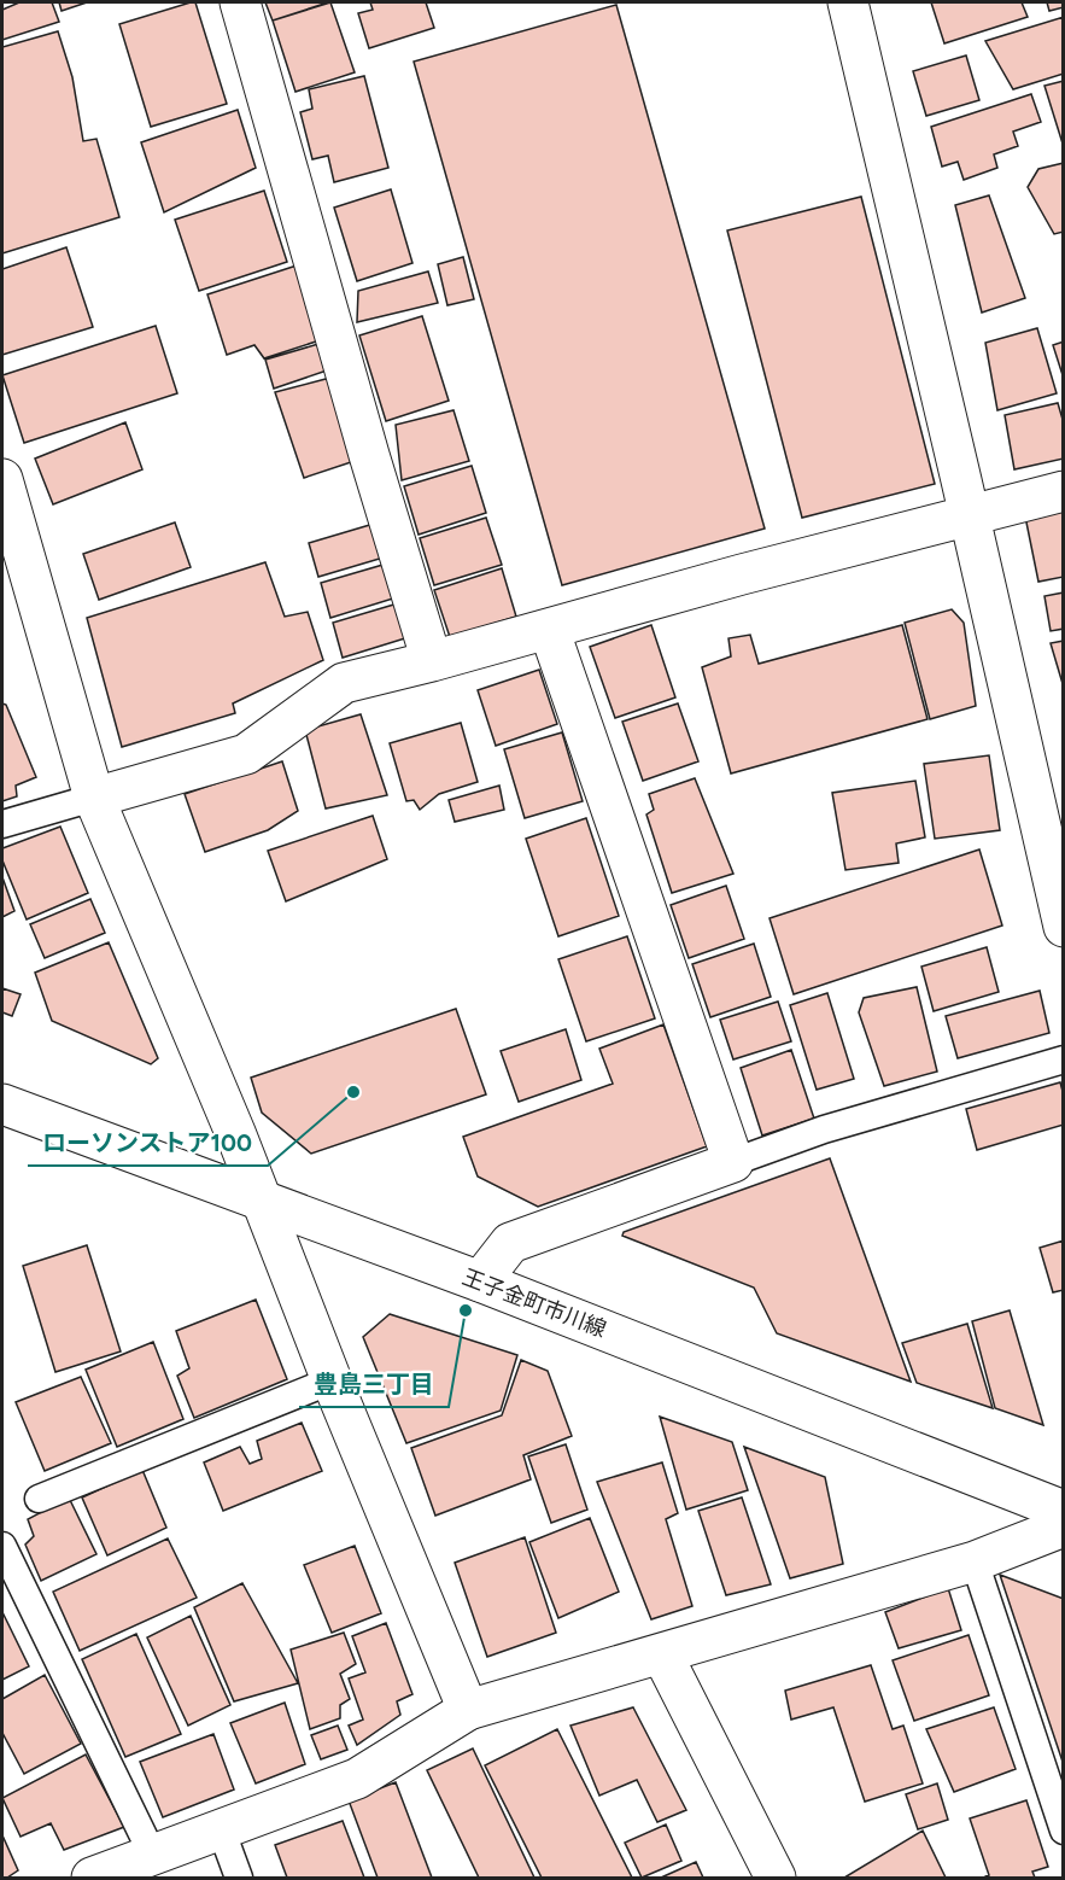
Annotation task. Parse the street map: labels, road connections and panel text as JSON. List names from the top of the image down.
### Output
{
  "streets": {
    "street": ["王子金町市川線"]
  },
  "places": ["ローソンストア100", "豊島三丁目"]
}
